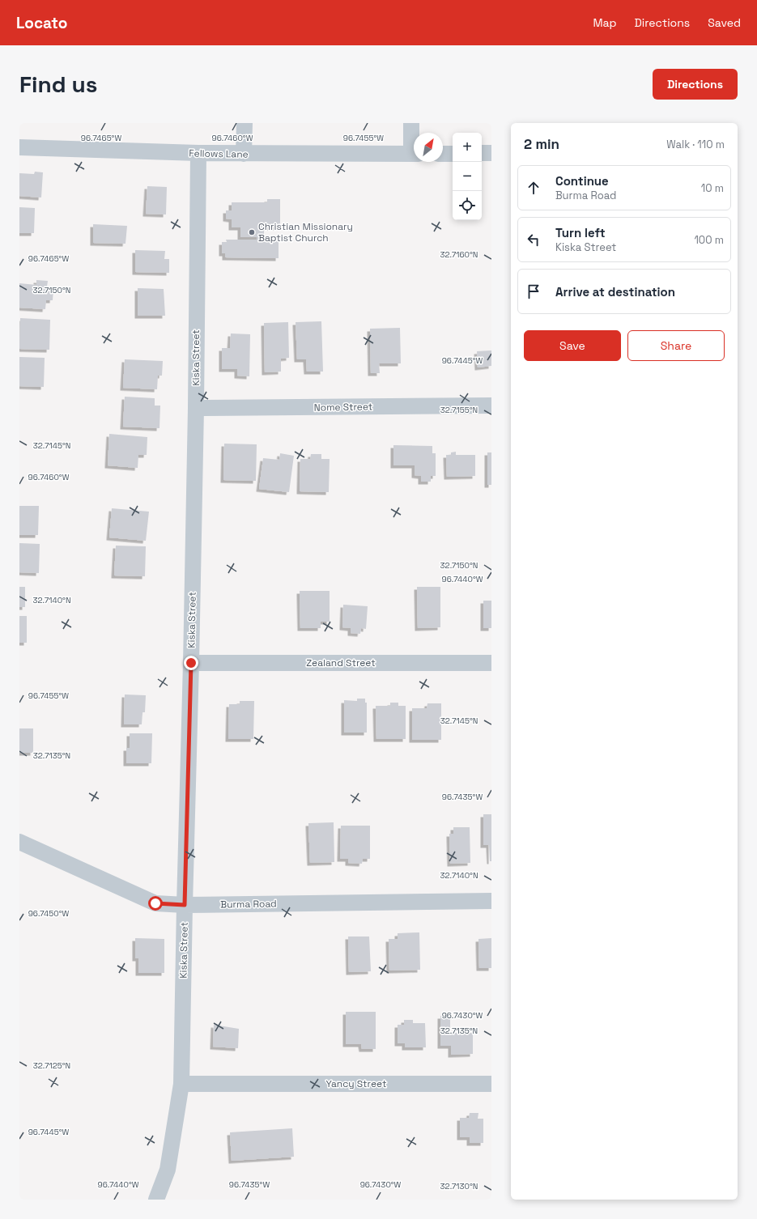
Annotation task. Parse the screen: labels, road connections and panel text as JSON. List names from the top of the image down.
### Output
{
  "streets": {
    "street": [
      "Fellows Lane",
      "Kiska Street",
      "Nome Street",
      "Zealand Street",
      "Burma Road",
      "Yancy Street"
    ]
  },
  "crossings": [
    ["Fellows Lane", "Kiska Street"],
    ["Kiska Street", "Nome Street"],
    ["Kiska Street", "Zealand Street"],
    ["Kiska Street", "Burma Road"],
    ["Kiska Street", "Yancy Street"]
  ],
  "places": ["Christian Missionary Baptist Church"],
  "north": "top right",
  "page": {
    "header": "Locato",
    "nav": ["Map", "Directions", "Saved"],
    "buttons": [
      "Directions",
      ["Save", "Share"]
    ],
    "title": "Find us",
    "heading": ["2 min", "Walk · 110 m"],
    "map_buttons": ["+", "−"],
    "list": [
      ["Continue", "Burma Road", "10 m"],
      ["Turn left", "Kiska Street", "100 m"],
      "Arrive at destination"
    ]
  },
  "coordinates": [
    "96.7465°W",
    "96.7460°W",
    "96.7455°W",
    "32.7160°N",
    "32.7150°N",
    "96.7445°W",
    "32.7155°N",
    "32.7145°N",
    "96.7440°W",
    "32.7140°N",
    "32.7135°N",
    "96.7435°W",
    "96.7450°W",
    "96.7430°W",
    "32.7125°N",
    "32.7130°N"
  ]
}
